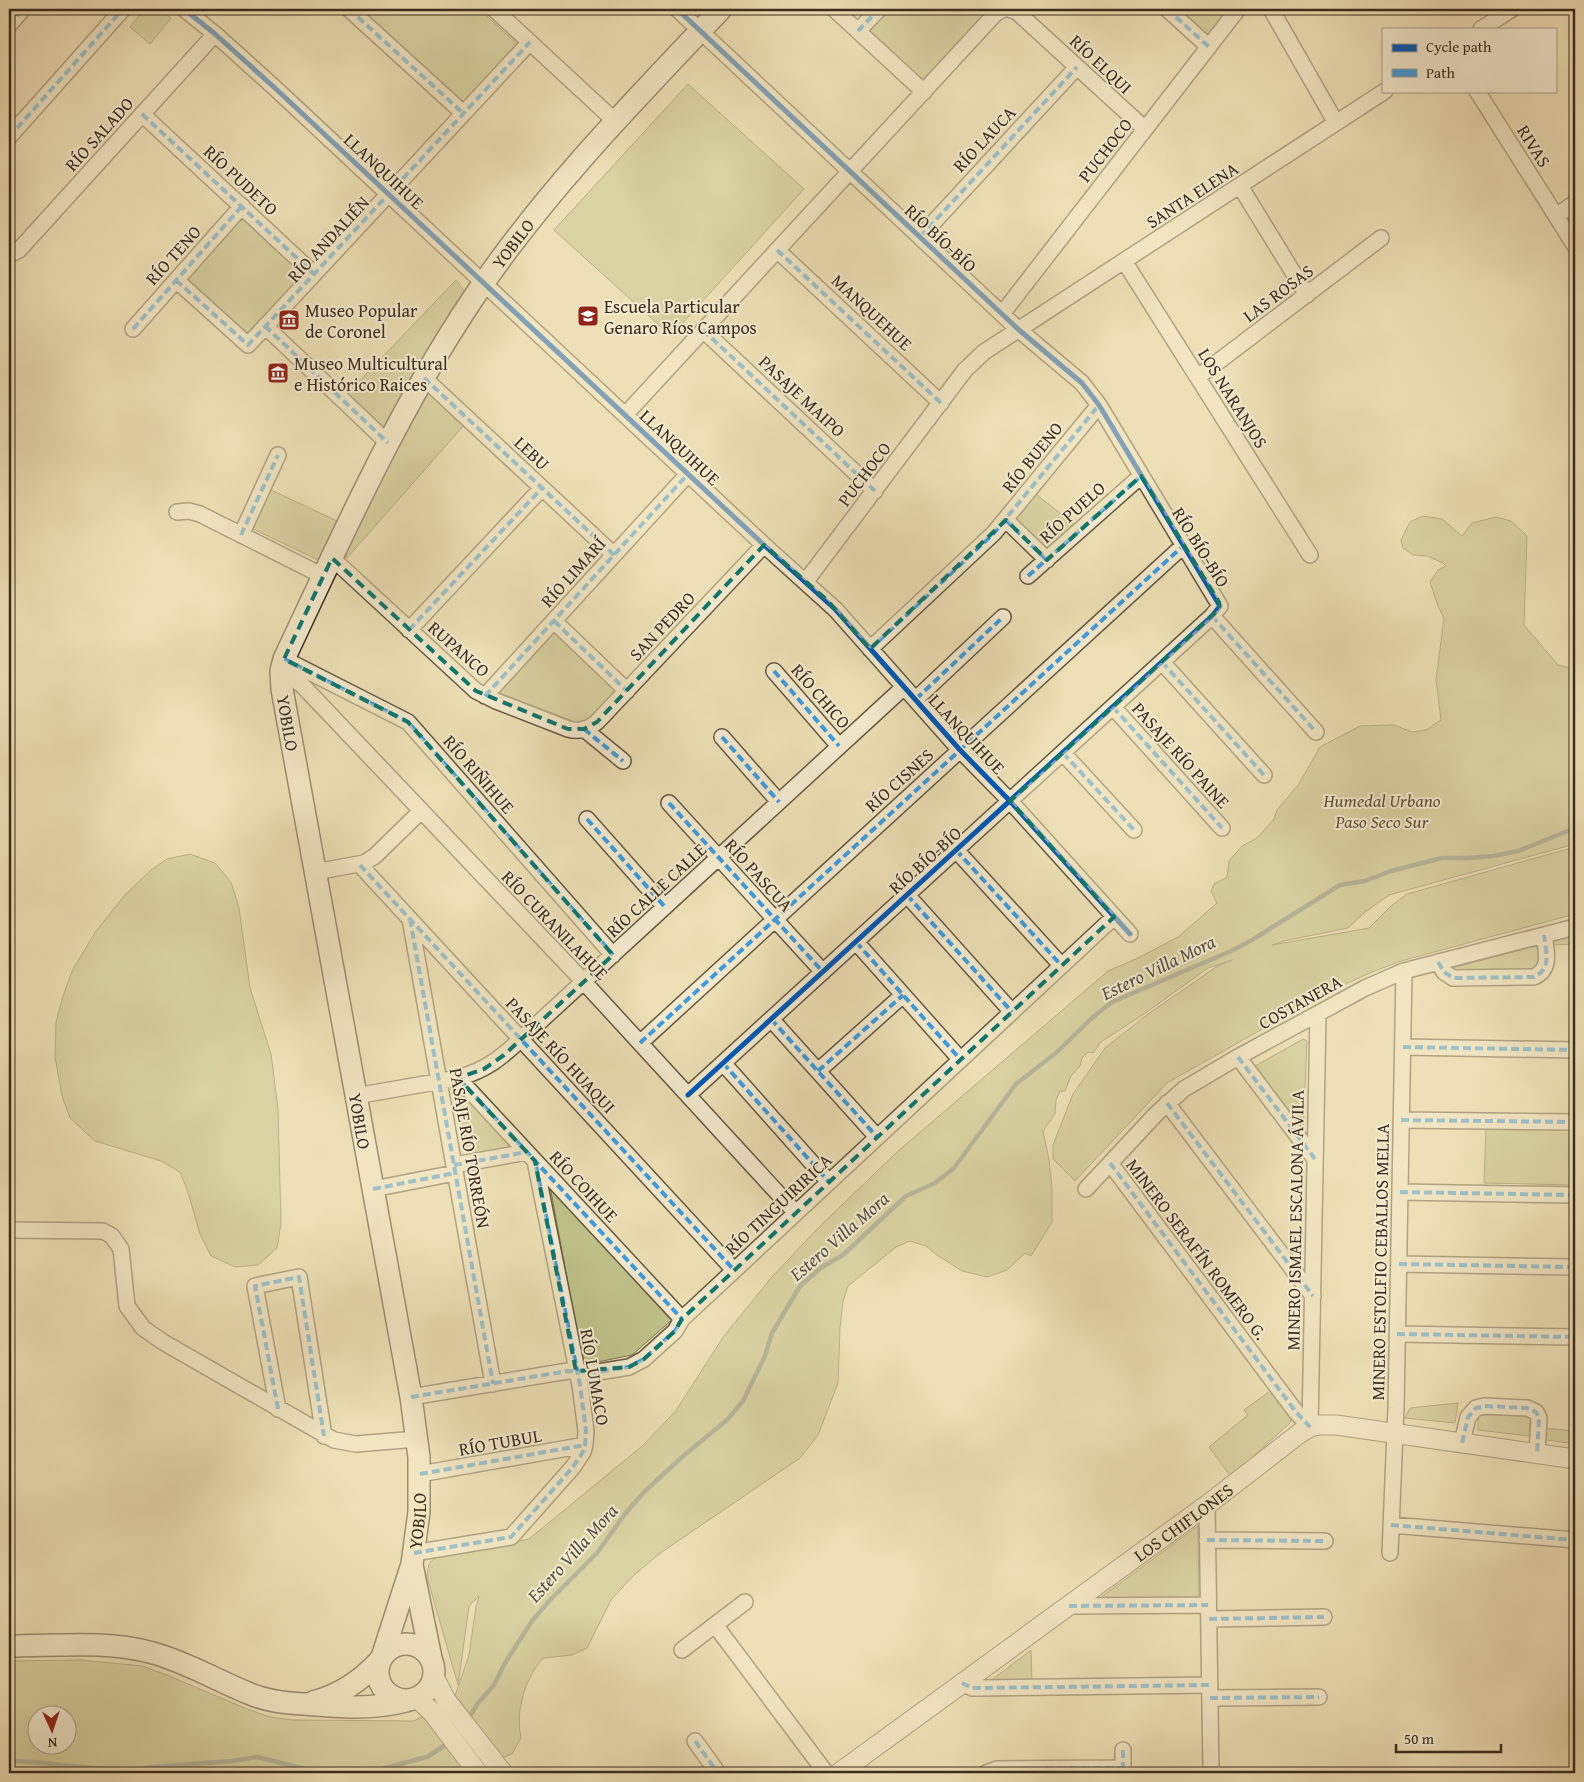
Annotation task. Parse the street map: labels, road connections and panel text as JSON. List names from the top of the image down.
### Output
{
  "streets": {
    "main road": ["YOBILO"],
    "street": [
      "RÍO ELQUI",
      "RÍO SALADO",
      "RÍO LAUCA",
      "RIVAS",
      "PUCHOCO",
      "LLANQUIHUE",
      "RÍO PUDETO",
      "SANTA ELENA",
      "RÍO BÍO-BÍO",
      "RÍO ANDALIÉN",
      "RÍO TENO",
      "LAS ROSAS",
      "MANQUEHUE",
      "PASAJE MAIPO",
      "LOS NARANJOS",
      "LEBU",
      "RÍO BUENO",
      "RÍO PUELO",
      "RÍO LIMARÍ",
      "SAN PEDRO",
      "RUPANCO",
      "RÍO CHICO",
      "PASAJE RÍO PAINE",
      "RÍO RIÑIHUE",
      "RÍO CISNES",
      "RÍO PASCUA",
      "RÍO CALLE CALLE",
      "RÍO CURANILAHUE",
      "COSTANERA",
      "PASAJE RÍO HUAQUI",
      "PASAJE RÍO TORREÓN",
      "RÍO COIHUE",
      "RÍO TINGUIRIRICA",
      "MINERO ISMAEL ESCALONA ÁVILA",
      "MINERO SERAFÍN ROMERO G.",
      "MINERO ESTOLFIO CEBALLOS MELLA",
      "RÍO LUMACO",
      "RÍO TUBUL",
      "LOS CHIFLONES"
    ]
  },
  "crossings": [
    ["RÍO ELQUI", "RÍO LAUCA"],
    ["RÍO ELQUI", "PUCHOCO"],
    ["RÍO SALADO", "LLANQUIHUE"],
    ["RÍO SALADO", "RÍO PUDETO"],
    ["RÍO LAUCA", "RÍO BÍO-BÍO"],
    ["PUCHOCO", "LLANQUIHUE"],
    ["PUCHOCO", "SANTA ELENA"],
    ["PUCHOCO", "RÍO BÍO-BÍO"],
    ["PUCHOCO", "MANQUEHUE"],
    ["PUCHOCO", "PASAJE MAIPO"],
    ["LLANQUIHUE", "RÍO BÍO-BÍO"],
    ["LLANQUIHUE", "RÍO ANDALIÉN"],
    ["LLANQUIHUE", "YOBILO"],
    ["LLANQUIHUE", "RÍO BUENO"],
    ["LLANQUIHUE", "RÍO LIMARÍ"],
    ["LLANQUIHUE", "SAN PEDRO"],
    ["LLANQUIHUE", "RÍO CISNES"],
    ["LLANQUIHUE", "RÍO CALLE CALLE"],
    ["LLANQUIHUE", "RÍO TINGUIRIRICA"],
    ["RÍO PUDETO", "RÍO ANDALIÉN"],
    ["RÍO PUDETO", "RÍO TENO"],
    ["SANTA ELENA", "RÍO BÍO-BÍO"],
    ["SANTA ELENA", "LOS NARANJOS"],
    ["RÍO BÍO-BÍO", "YOBILO"],
    ["RÍO BÍO-BÍO", "RÍO BUENO"],
    ["RÍO BÍO-BÍO", "RÍO PUELO"],
    ["RÍO BÍO-BÍO", "PASAJE RÍO PAINE"],
    ["RÍO BÍO-BÍO", "RÍO CISNES"],
    ["RÍO BÍO-BÍO", "RÍO PASCUA"],
    ["RÍO BÍO-BÍO", "RÍO CURANILAHUE"],
    ["RÍO ANDALIÉN", "RÍO TENO"],
    ["YOBILO", "LEBU"],
    ["YOBILO", "RUPANCO"],
    ["YOBILO", "RÍO RIÑIHUE"],
    ["YOBILO", "RÍO CALLE CALLE"],
    ["YOBILO", "RÍO CURANILAHUE"],
    ["YOBILO", "RÍO TINGUIRIRICA"],
    ["YOBILO", "RÍO LUMACO"],
    ["YOBILO", "RÍO TUBUL"],
    ["LAS ROSAS", "LOS NARANJOS"],
    ["LEBU", "RÍO LIMARÍ"],
    ["RÍO LIMARÍ", "RUPANCO"],
    ["SAN PEDRO", "RUPANCO"],
    ["RÍO CHICO", "RÍO CALLE CALLE"],
    ["RÍO RIÑIHUE", "RÍO CALLE CALLE"],
    ["RÍO RIÑIHUE", "RÍO CURANILAHUE"],
    ["RÍO CISNES", "RÍO PASCUA"],
    ["RÍO CISNES", "RÍO CURANILAHUE"],
    ["RÍO PASCUA", "RÍO CALLE CALLE"],
    ["RÍO CALLE CALLE", "RÍO CURANILAHUE"],
    ["RÍO CALLE CALLE", "PASAJE RÍO HUAQUI"],
    ["RÍO CALLE CALLE", "PASAJE RÍO TORREÓN"],
    ["RÍO CALLE CALLE", "RÍO COIHUE"],
    ["RÍO CURANILAHUE", "RÍO TINGUIRIRICA"],
    ["COSTANERA", "MINERO ISMAEL ESCALONA ÁVILA"],
    ["COSTANERA", "MINERO SERAFÍN ROMERO G."],
    ["COSTANERA", "MINERO ESTOLFIO CEBALLOS MELLA"],
    ["PASAJE RÍO HUAQUI", "PASAJE RÍO TORREÓN"],
    ["PASAJE RÍO HUAQUI", "RÍO TINGUIRIRICA"],
    ["PASAJE RÍO TORREÓN", "RÍO TINGUIRIRICA"],
    ["RÍO COIHUE", "RÍO TINGUIRIRICA"],
    ["RÍO COIHUE", "RÍO LUMACO"],
    ["RÍO TINGUIRIRICA", "RÍO LUMACO"],
    ["MINERO ISMAEL ESCALONA ÁVILA", "MINERO SERAFÍN ROMERO G."],
    ["MINERO ISMAEL ESCALONA ÁVILA", "LOS CHIFLONES"],
    ["MINERO SERAFÍN ROMERO G.", "LOS CHIFLONES"],
    ["RÍO LUMACO", "RÍO TUBUL"]
  ],
  "water": ["Estero Villa Mora"],
  "parks": ["Humedal Urbano Paso Seco Sur"],
  "places": {
    "school or university": ["Escuela Particular Genaro Ríos Campos"],
    "museum": ["Museo Popular de Coronel", "Museo Multicultural e Histórico Raices"]
  },
  "legend": ["Cycle path", "Path"],
  "scale_bar": "50 m",
  "north": "bottom"
}
